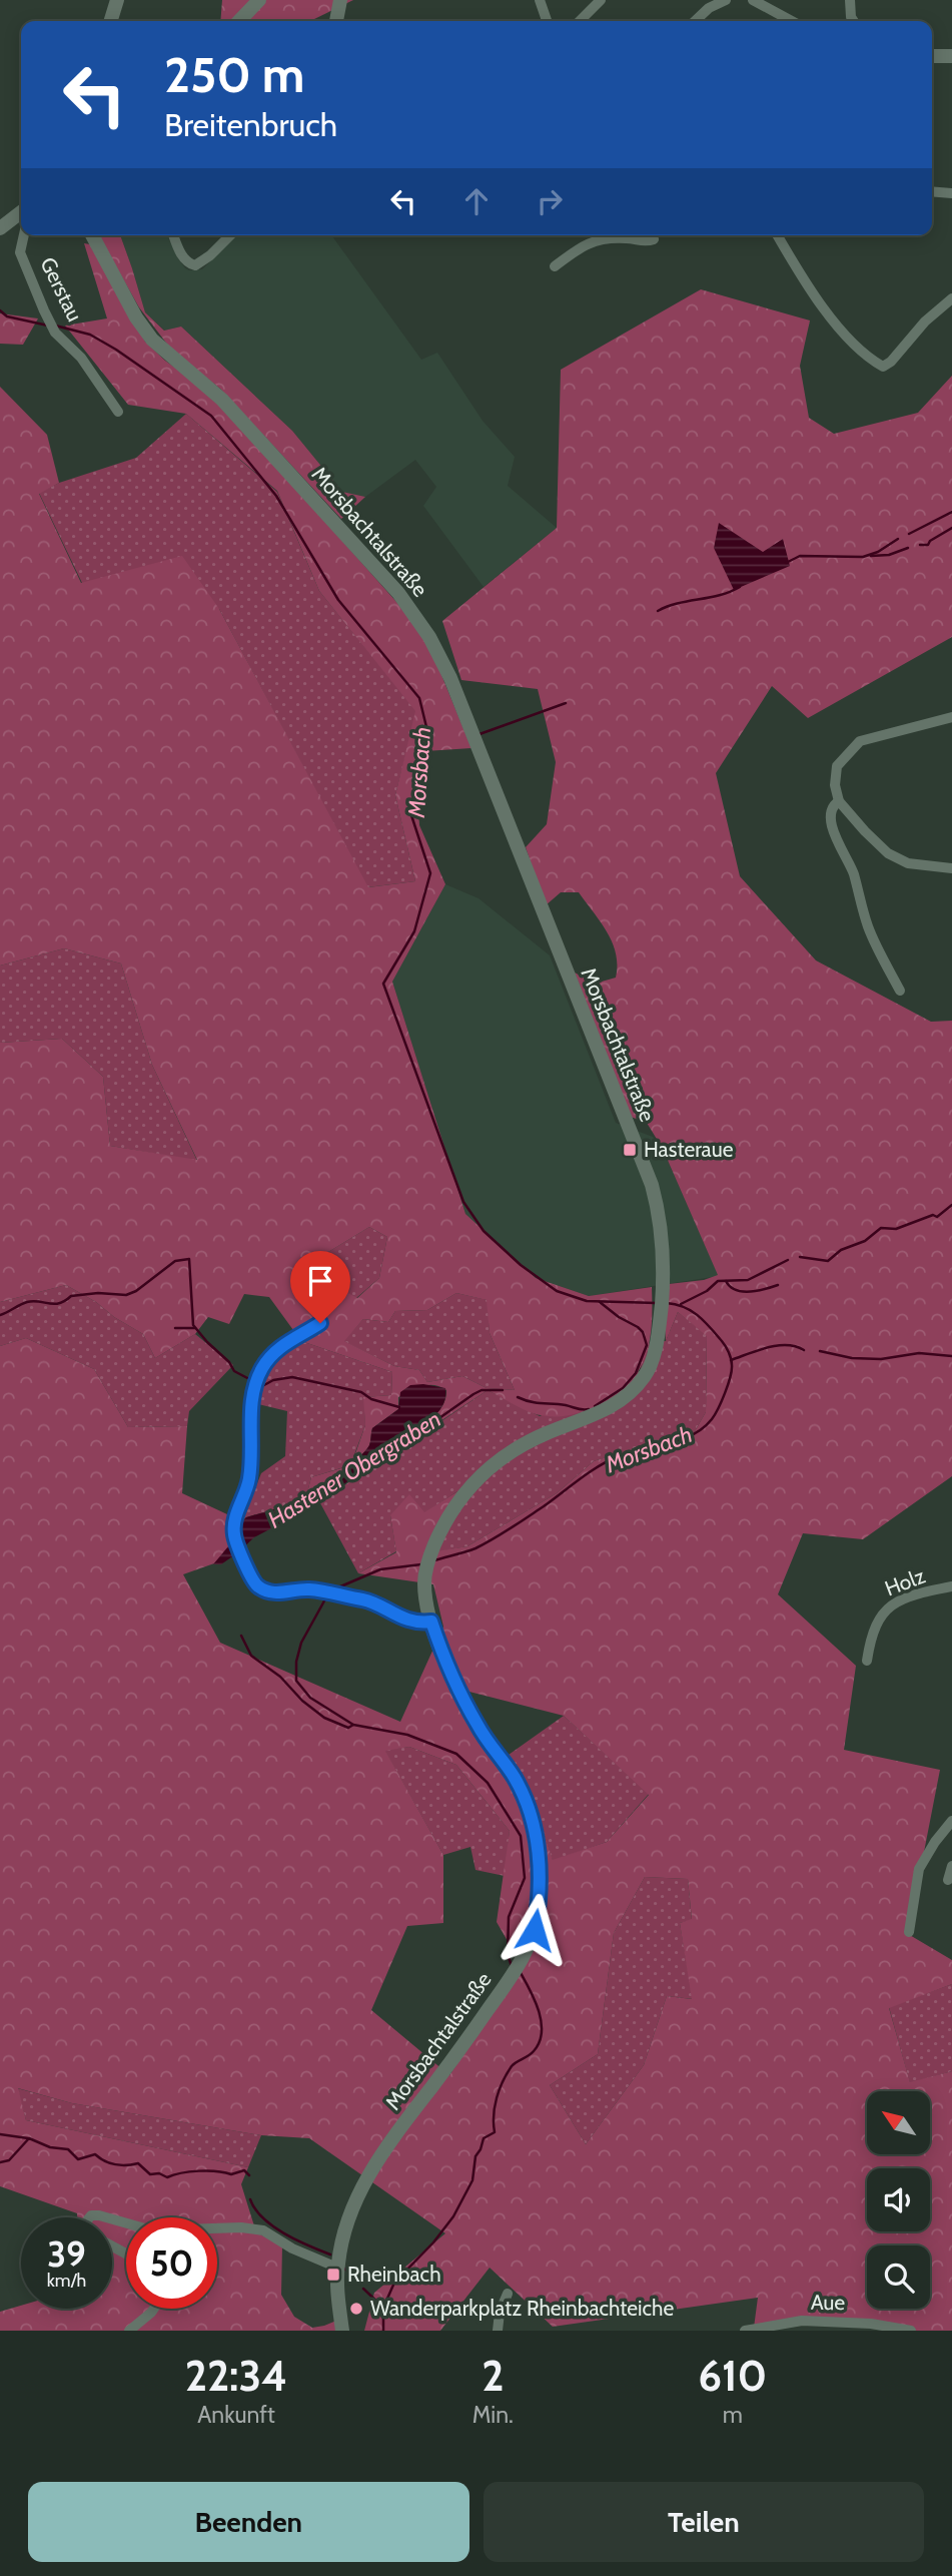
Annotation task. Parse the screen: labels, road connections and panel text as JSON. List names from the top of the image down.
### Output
{
  "streets": {
    "main road": ["Gerstau", "Morsbachtalstraße"],
    "street": ["Holz", "Aue"]
  },
  "water": ["Morsbach", "Hastener Obergraben"],
  "places": {
    "transit": ["Hasteraue", "Rheinbach"],
    "other": ["Wanderparkplatz Rheinbachteiche"]
  },
  "north": "top left",
  "page": {
    "turn": ["250 m", "Breitenbruch"],
    "speed": "39 km/h",
    "limit": "50",
    "eta": [
      "22:34",
      "Ankunft",
      "2",
      "Min.",
      "610",
      "m"
    ],
    "buttons": ["Beenden", "Teilen"]
  }
}
